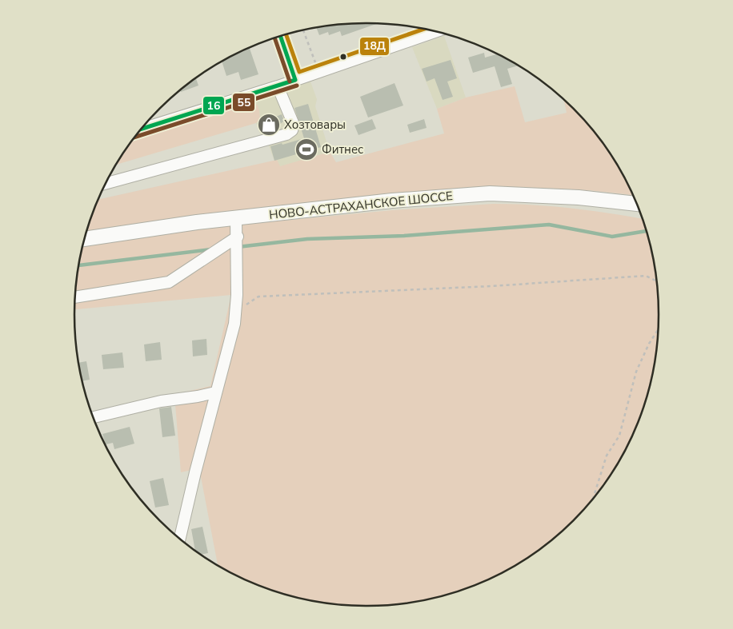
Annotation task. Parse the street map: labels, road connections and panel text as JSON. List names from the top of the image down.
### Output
{
  "streets": {
    "main road": ["НОВО-АСТРАХАНСКОЕ ШОССЕ"]
  },
  "places": {
    "shop": ["Хозтовары"],
    "sports": ["Фитнес"]
  },
  "lines": ["transit line 18Д", "transit line 16", "transit line 55"]
}
